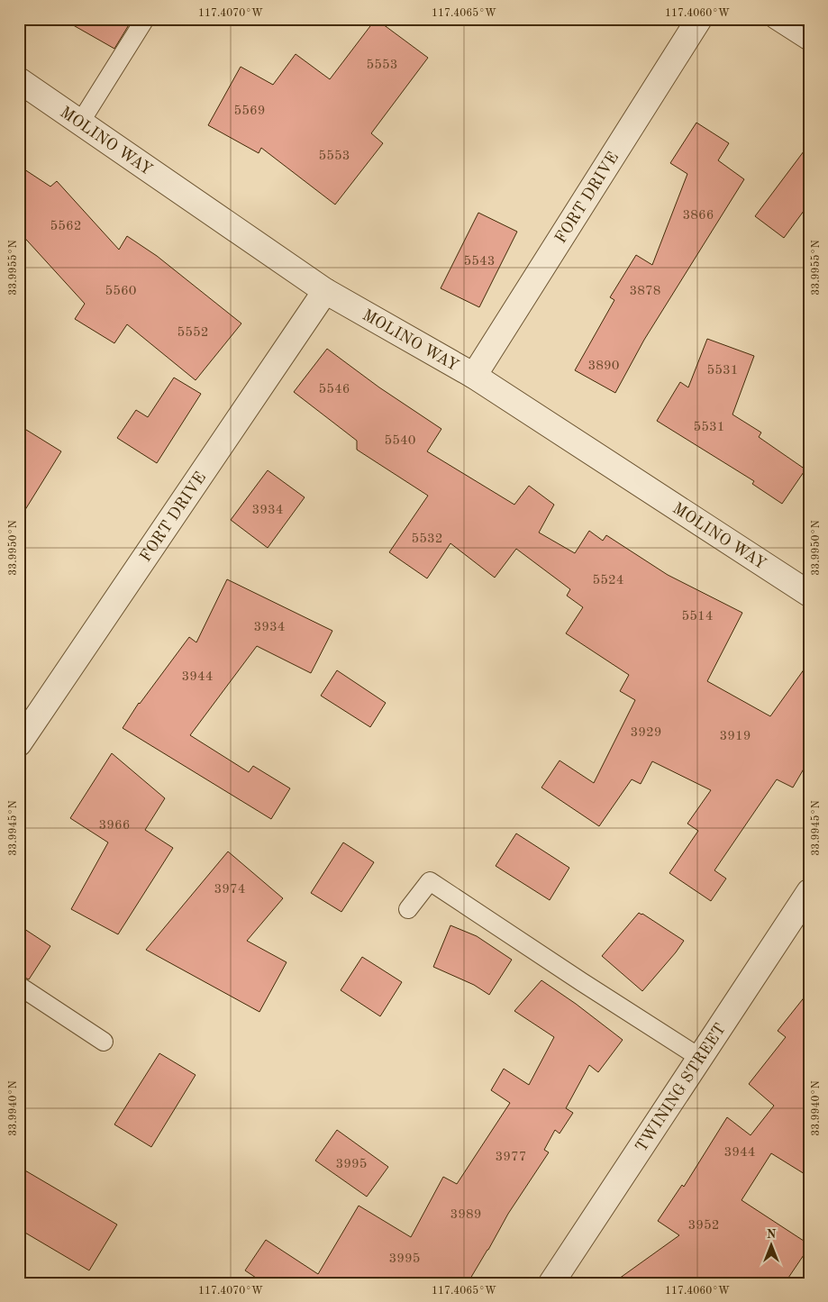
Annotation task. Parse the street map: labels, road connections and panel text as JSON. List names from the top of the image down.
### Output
{
  "streets": {
    "street": ["MOLINO WAY", "FORT DRIVE", "TWINING STREET"]
  },
  "crossings": [
    ["MOLINO WAY", "FORT DRIVE"]
  ],
  "house_numbers": [
    "5553",
    "5569",
    "5553",
    "3866",
    "5562",
    "5543",
    "5560",
    "3878",
    "5552",
    "3890",
    "5531",
    "5546",
    "5531",
    "5540",
    "3934",
    "5532",
    "5524",
    "5514",
    "3934",
    "3944",
    "3929",
    "3919",
    "3966",
    "3974",
    "3944",
    "3977",
    "3995",
    "3989",
    "3952",
    "3995"
  ],
  "north": "top",
  "coordinates": [
    "117.4070°W",
    "117.4065°W",
    "117.4060°W",
    "33.9955°N",
    "33.9950°N",
    "33.9945°N",
    "33.9940°N"
  ]
}
